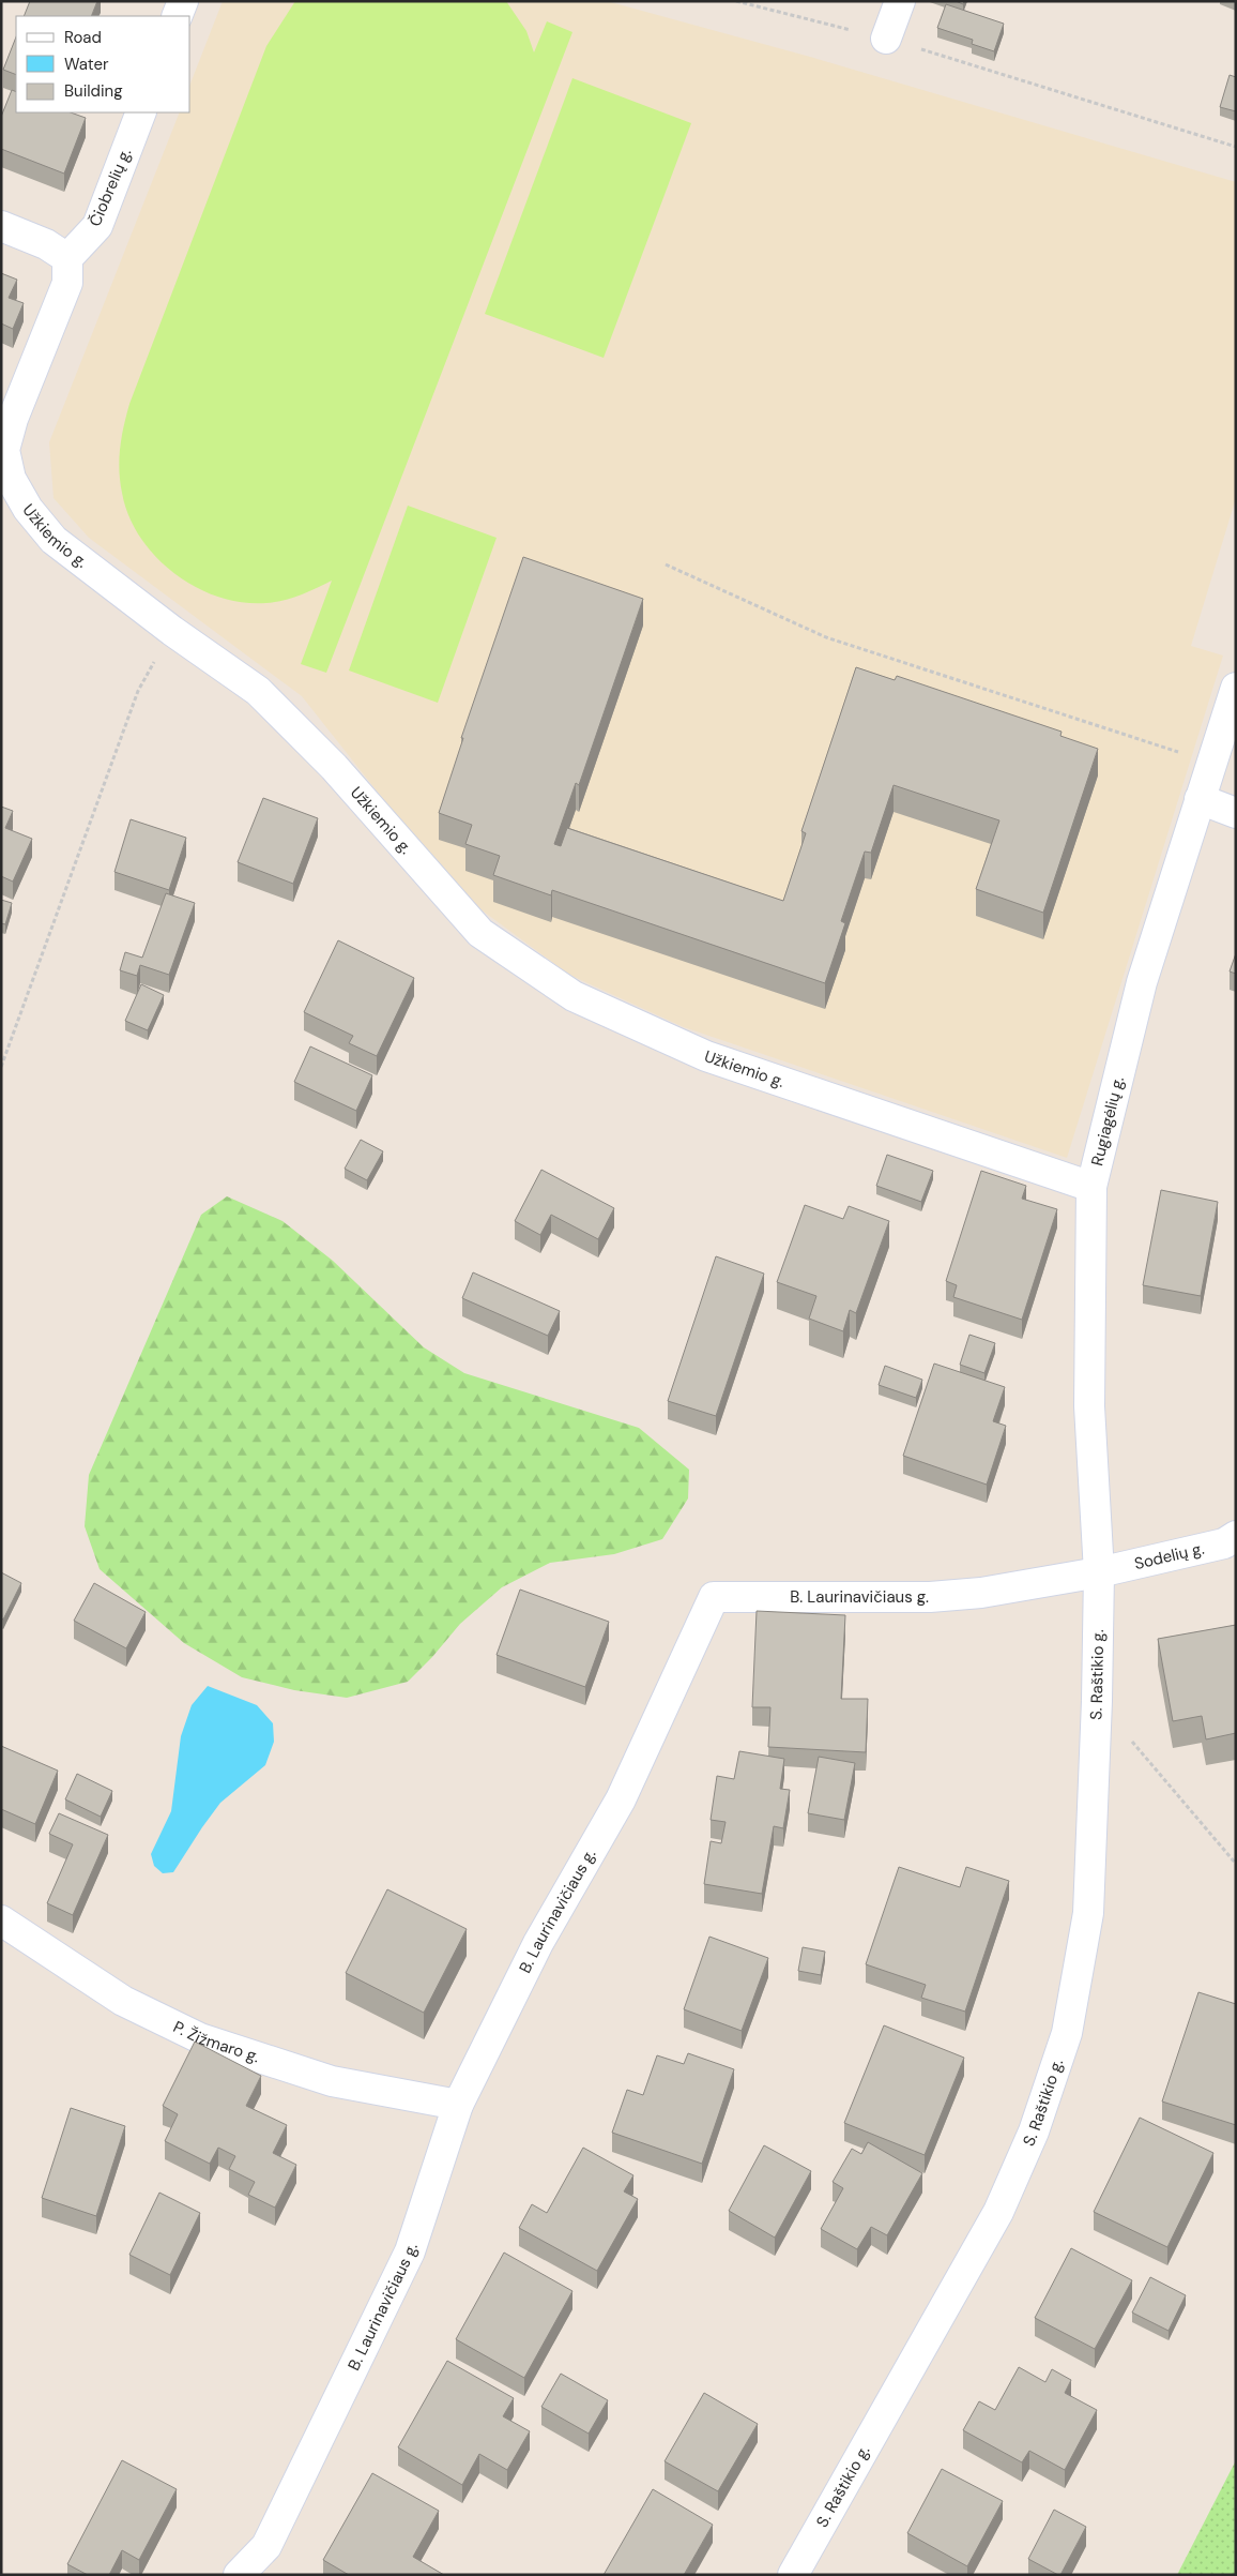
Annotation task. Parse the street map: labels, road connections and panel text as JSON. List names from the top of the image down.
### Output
{
  "streets": {
    "street": [
      "Čiobrelių g.",
      "Užkiemio g.",
      "Rugiagėlių g.",
      "Sodelių g.",
      "B. Laurinavičiaus g.",
      "S. Raštikio g.",
      "P. Žižmaro g."
    ]
  },
  "crossings": [
    ["Čiobrelių g.", "Užkiemio g."],
    ["Užkiemio g.", "Rugiagėlių g."],
    ["Rugiagėlių g.", "Sodelių g."],
    ["Rugiagėlių g.", "B. Laurinavičiaus g."],
    ["Rugiagėlių g.", "S. Raštikio g."],
    ["Sodelių g.", "B. Laurinavičiaus g."],
    ["Sodelių g.", "S. Raštikio g."],
    ["B. Laurinavičiaus g.", "S. Raštikio g."],
    ["B. Laurinavičiaus g.", "P. Žižmaro g."]
  ],
  "legend": ["Road", "Water", "Building"]
}
